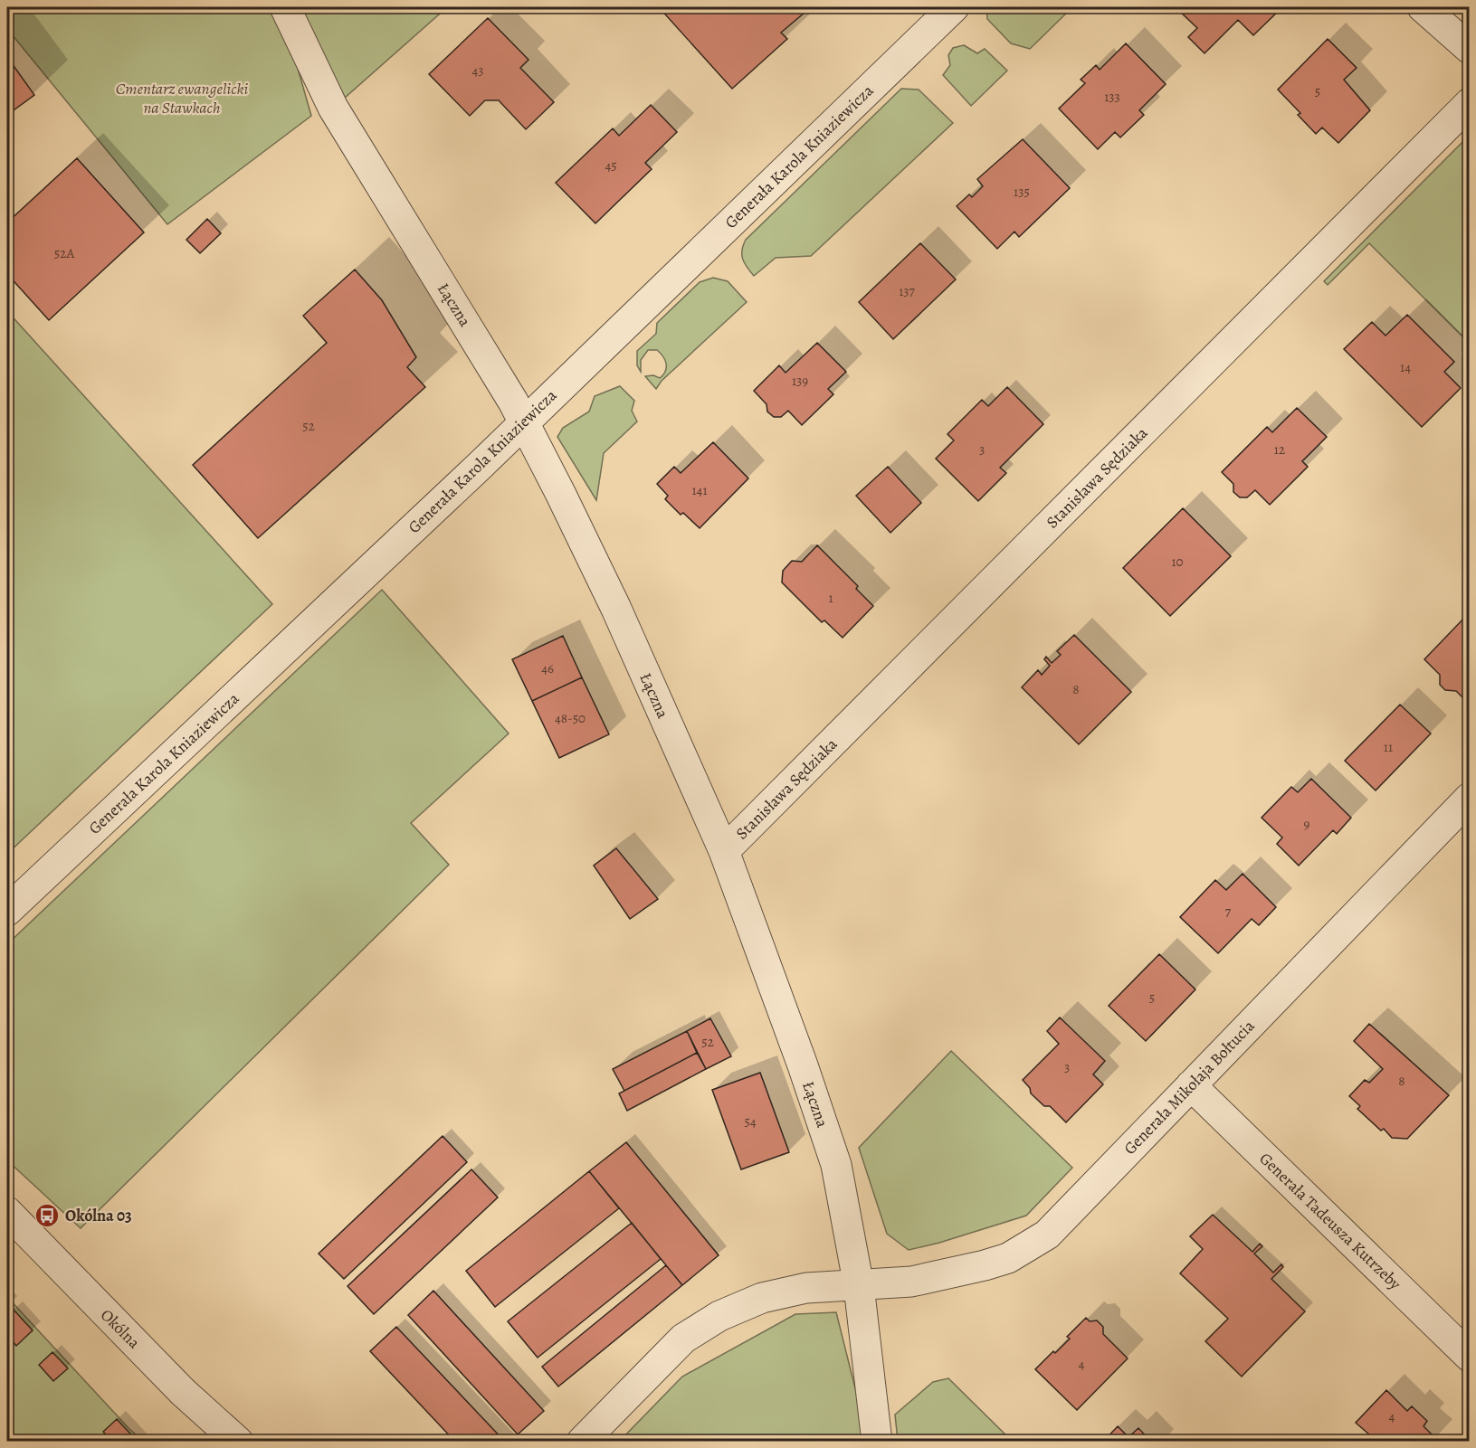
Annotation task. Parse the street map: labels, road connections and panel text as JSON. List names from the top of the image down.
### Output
{
  "streets": {
    "street": [
      "Generała Karola Kniaziewicza",
      "Łączna",
      "Stanisława Sędziaka",
      "Generała Mikołaja Bołtucia",
      "Generała Tadeusza Kutrzeby",
      "Okólna"
    ]
  },
  "crossings": [
    ["Generała Karola Kniaziewicza", "Łączna"],
    ["Łączna", "Stanisława Sędziaka"],
    ["Łączna", "Generała Mikołaja Bołtucia"],
    ["Generała Mikołaja Bołtucia", "Generała Tadeusza Kutrzeby"]
  ],
  "parks": ["Cmentarz ewangelicki na Stawkach"],
  "places": {
    "bus stop": ["Okólna 03"]
  },
  "house_numbers": [
    "43",
    "5",
    "133",
    "45",
    "135",
    "52A",
    "137",
    "14",
    "139",
    "52",
    "3",
    "12",
    "141",
    "10",
    "1",
    "46",
    "8",
    "48-50",
    "11",
    "9",
    "7",
    "5",
    "52",
    "3",
    "8",
    "54",
    "4",
    "4"
  ]
}
